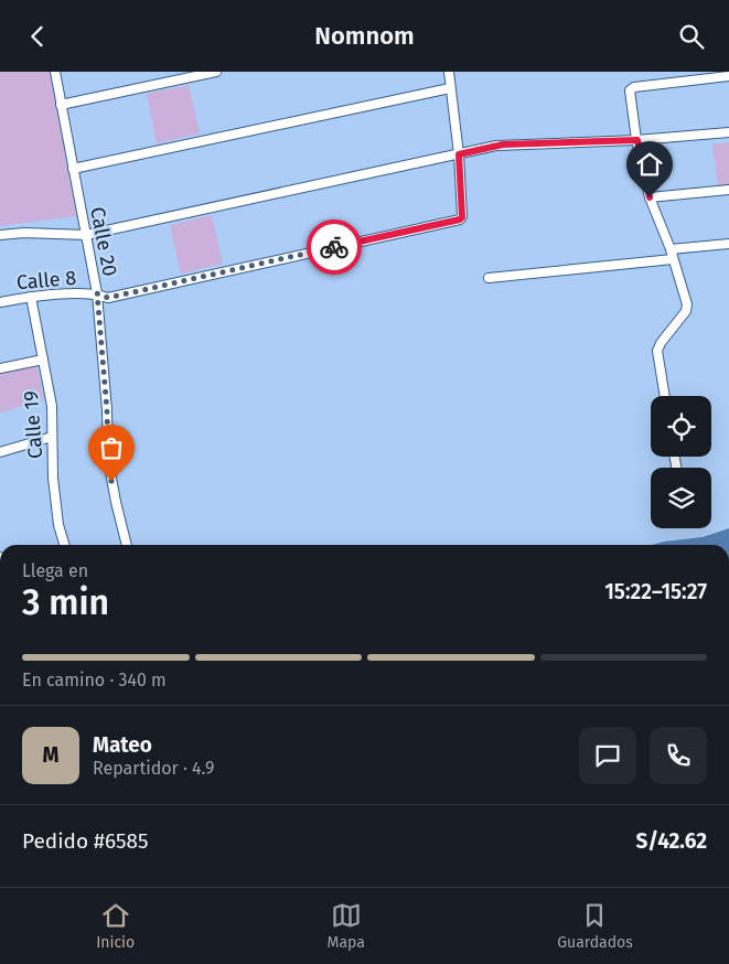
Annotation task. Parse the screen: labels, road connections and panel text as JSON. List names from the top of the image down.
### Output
{
  "streets": {
    "street": ["Calle 20", "Calle 8", "Calle 19"]
  },
  "crossings": [
    ["Calle 20", "Calle 8"],
    ["Calle 8", "Calle 19"]
  ],
  "page": {
    "header": "Nomnom",
    "heading": ["3 min", "Llega en", "15:22–15:27"],
    "panel": [
      "Mateo",
      "Repartidor · 4.9",
      "Pedido #6585",
      "S/42.62"
    ],
    "bar": "En camino · 340 m",
    "round": "M",
    "tabs": ["Inicio", "Mapa", "Guardados"]
  }
}
